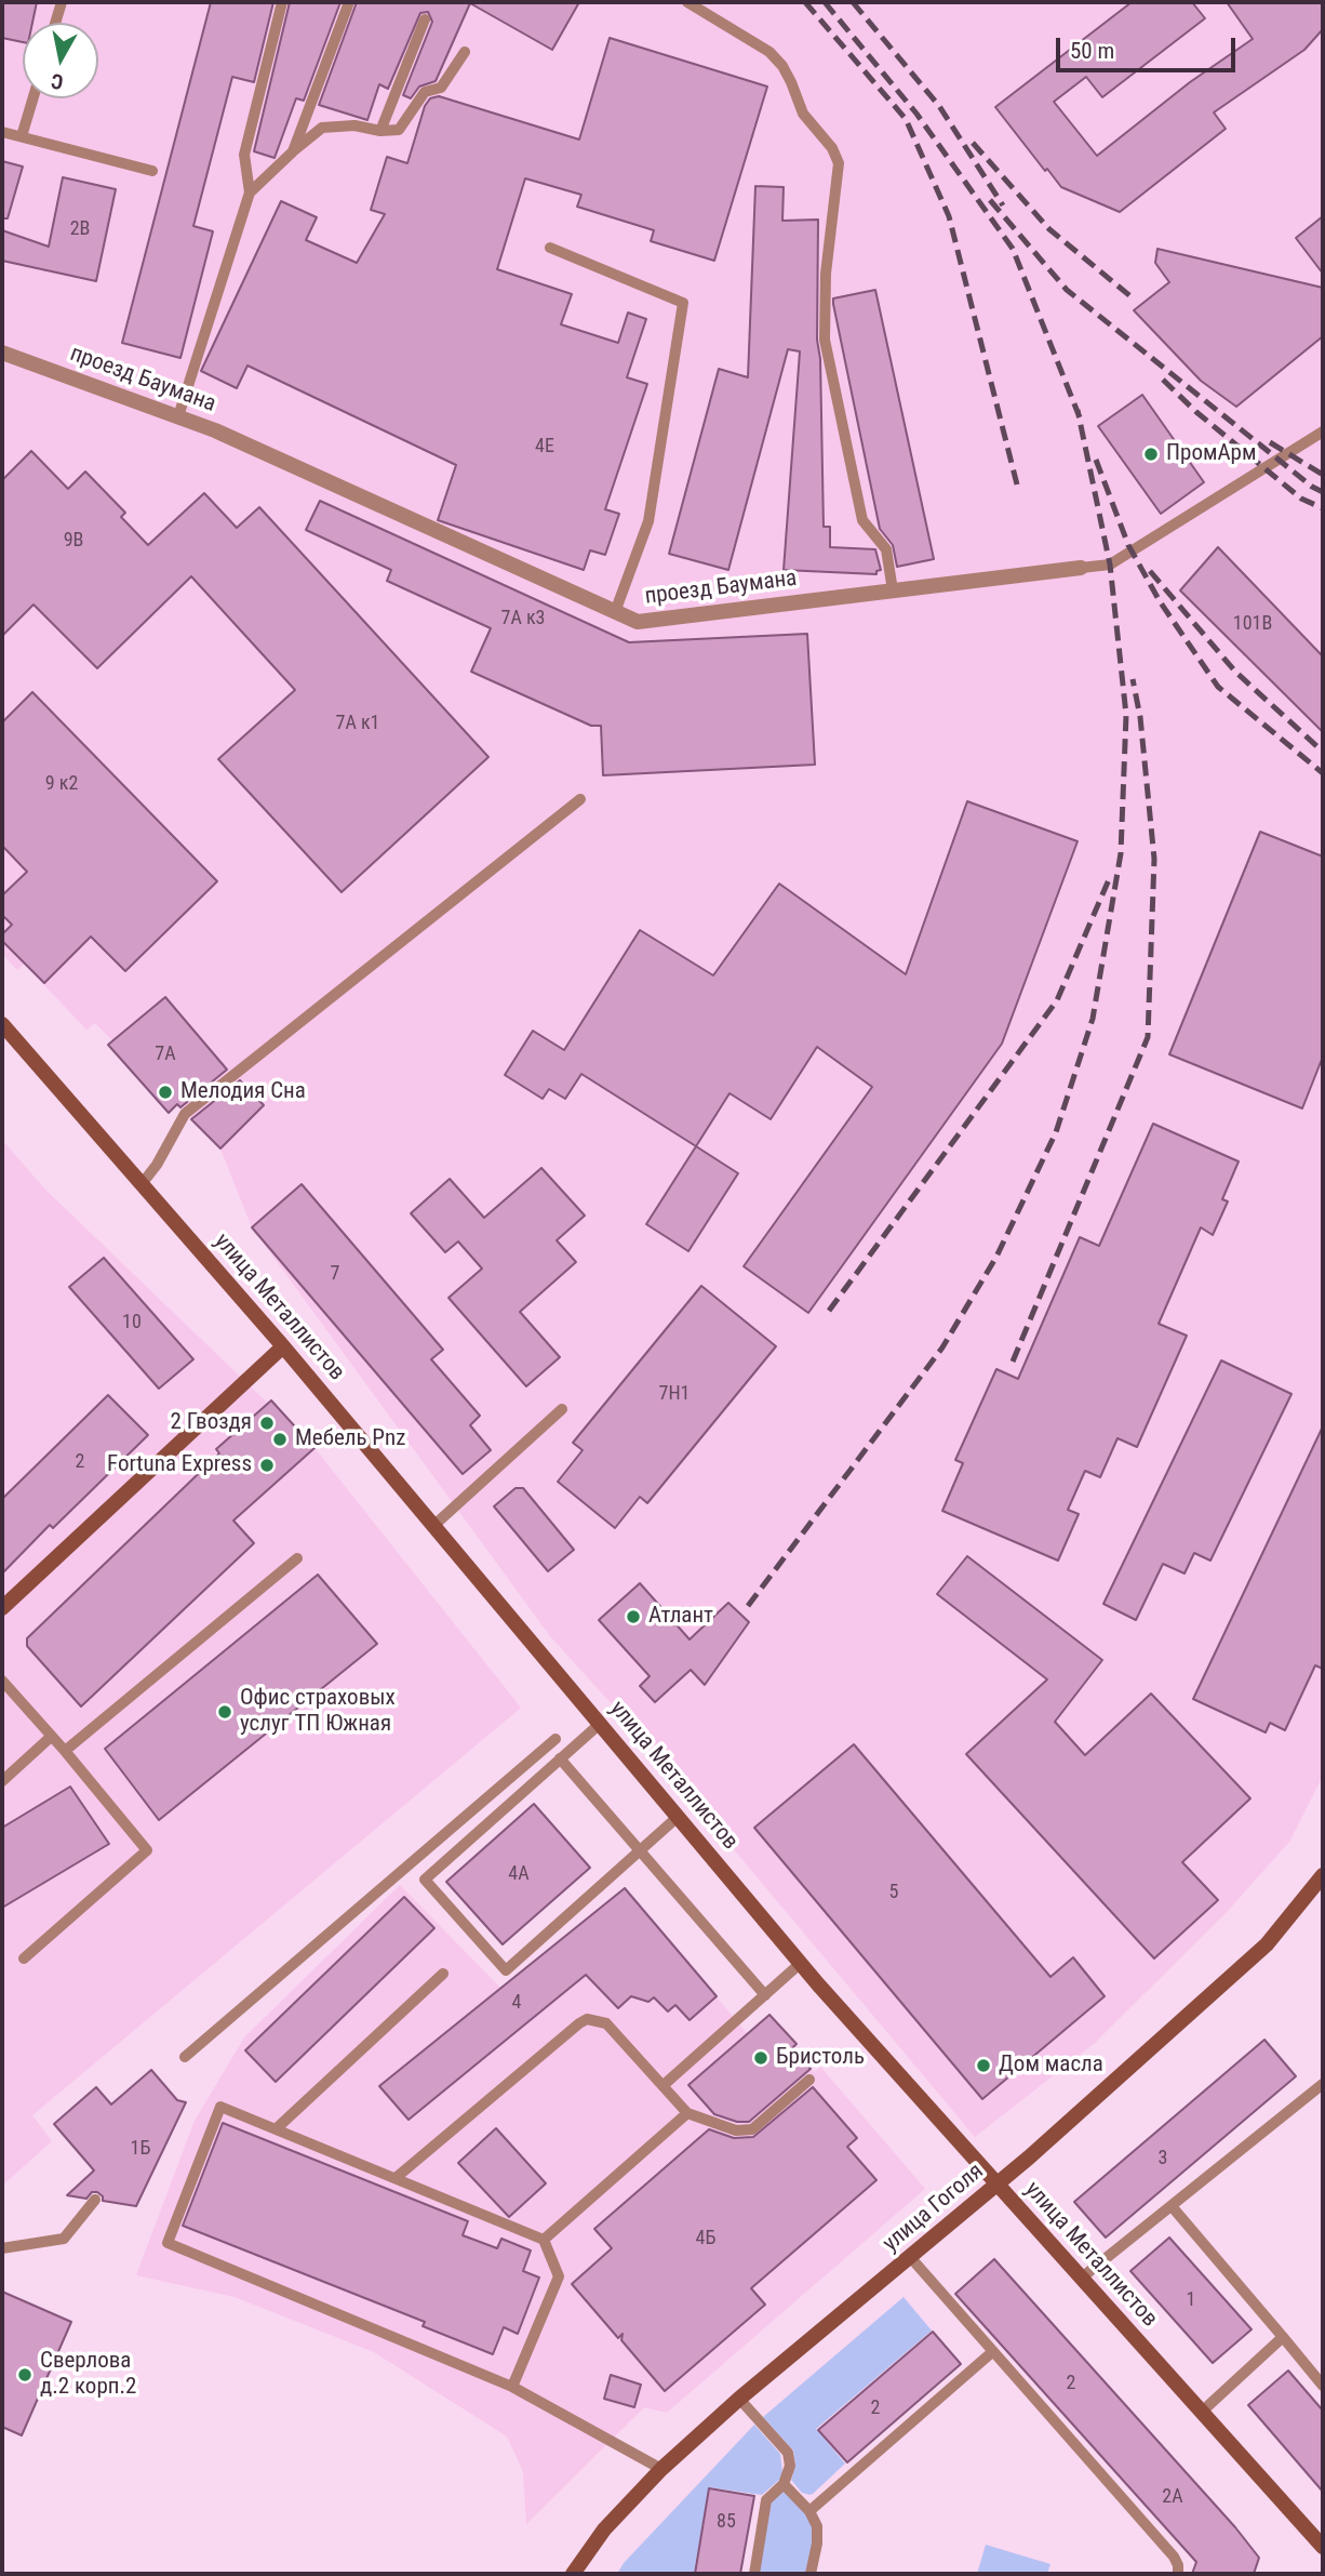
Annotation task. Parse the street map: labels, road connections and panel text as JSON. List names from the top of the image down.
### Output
{
  "streets": {
    "street": ["проезд Баумана", "улица Металлистов", "улица Гоголя"]
  },
  "crossings": [
    ["улица Металлистов", "улица Гоголя"]
  ],
  "places": [
    "ПромАрм",
    "Мелодия Сна",
    "2 Гвоздя",
    "Мебель Pnz",
    "Fortuna Express",
    "Атлант",
    "Офис страховых услуг ТП Южная",
    "Бристоль",
    "Дом масла",
    "Сверлова д.2 корп.2"
  ],
  "house_numbers": [
    "2B",
    "4E",
    "9В",
    "7А к3",
    "101В",
    "7А к1",
    "9 к2",
    "7А",
    "7",
    "10",
    "7Н1",
    "2",
    "4А",
    "5",
    "4",
    "1Б",
    "3",
    "4Б",
    "1",
    "2",
    "2",
    "2А",
    "85"
  ],
  "scale_bar": "50 m",
  "north": "bottom"
}
